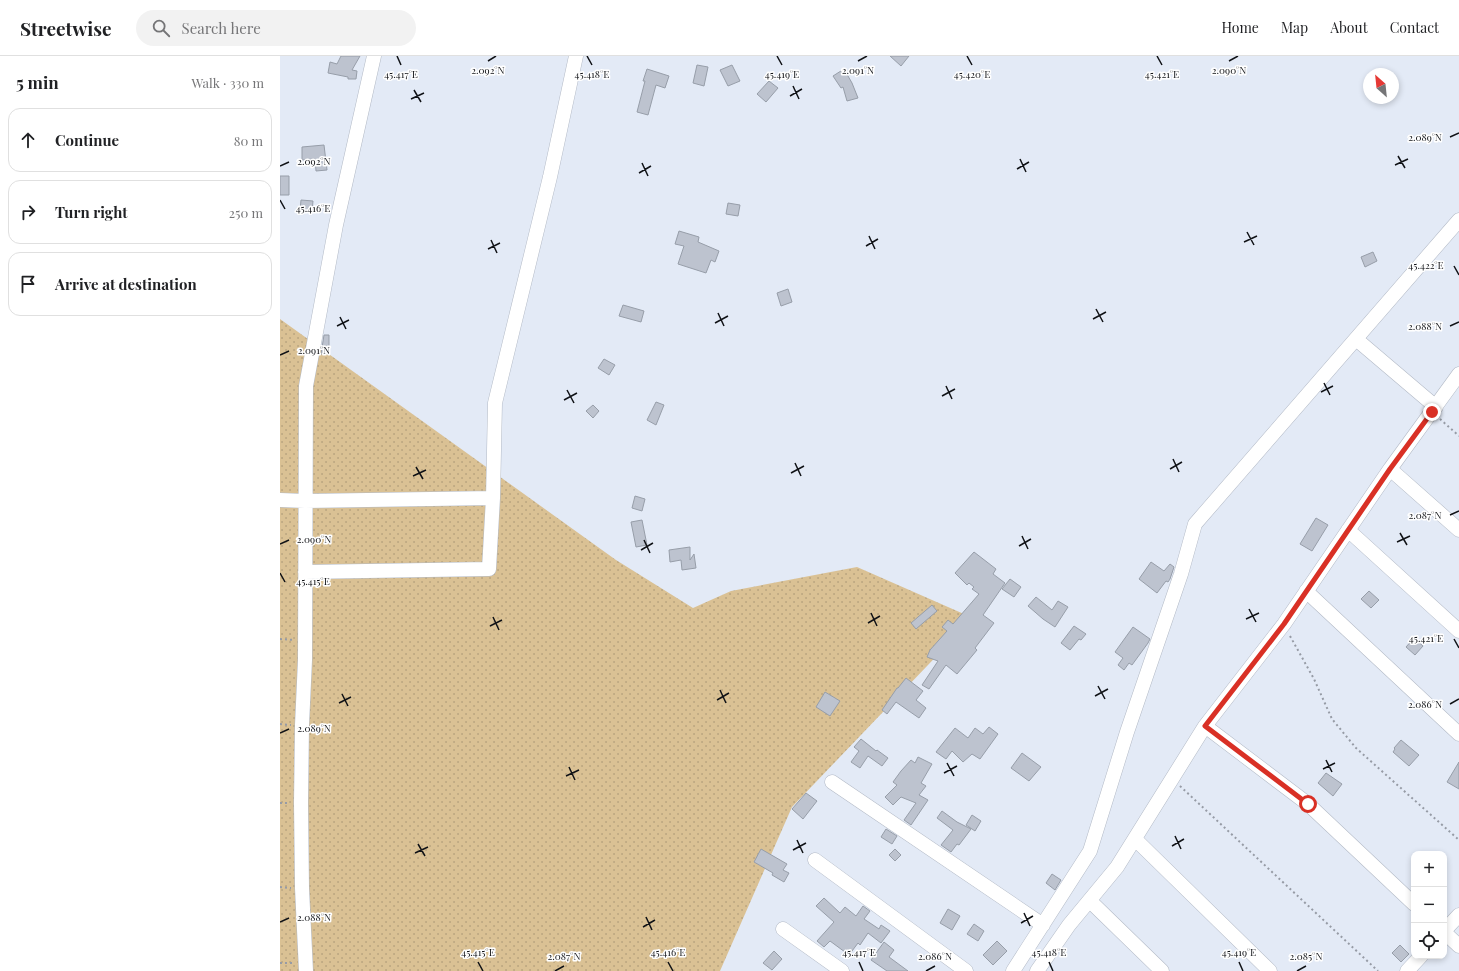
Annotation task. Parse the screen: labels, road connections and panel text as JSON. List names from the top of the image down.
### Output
{
  "north": "top left",
  "page": {
    "header": "Streetwise",
    "search": "Search here",
    "nav": [
      "Home",
      "Map",
      "About",
      "Contact"
    ],
    "heading": ["5 min", "Walk · 330 m"],
    "list": [
      ["Continue", "80 m"],
      ["Turn right", "250 m"],
      "Arrive at destination"
    ],
    "map_buttons": ["+", "−"]
  },
  "coordinates": [
    "2.092°N",
    "2.091°N",
    "2.090°N",
    "45.417°E",
    "45.418°E",
    "45.419°E",
    "45.420°E",
    "45.421°E",
    "2.089°N",
    "45.416°E",
    "45.422°E",
    "2.088°N",
    "2.087°N",
    "45.415°E",
    "2.086°N",
    "2.085°N"
  ]
}
